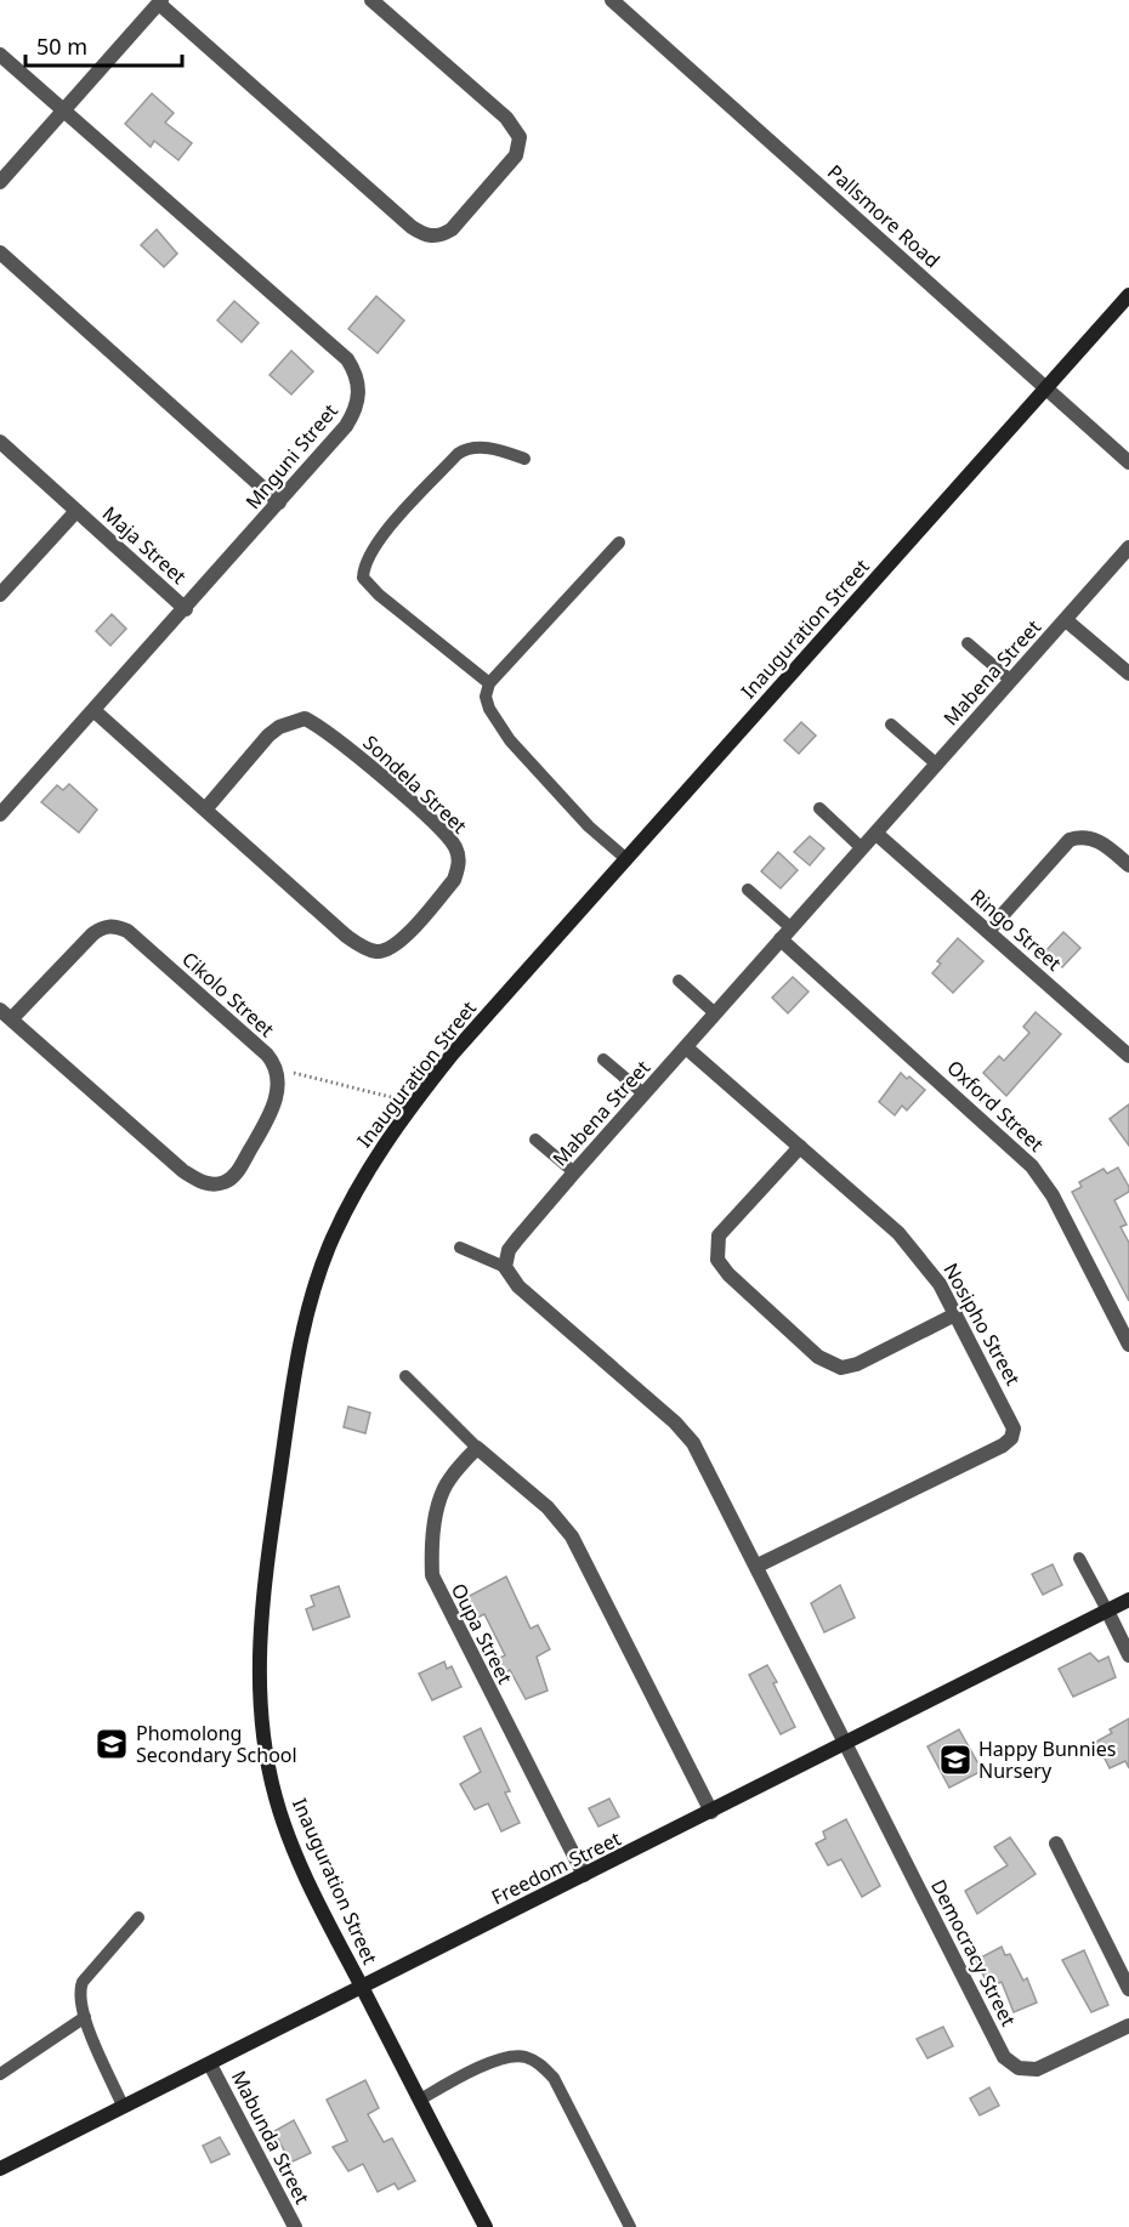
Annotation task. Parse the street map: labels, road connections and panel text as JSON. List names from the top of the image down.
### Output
{
  "streets": {
    "street": [
      "Pallsmore Road",
      "Mnguni Street",
      "Maja Street",
      "Inauguration Street",
      "Mabena Street",
      "Sondela Street",
      "Ringo Street",
      "Cikolo Street",
      "Oxford Street",
      "Nosipho Street",
      "Oupa Street",
      "Freedom Street",
      "Democracy Street",
      "Mabunda Street"
    ]
  },
  "crossings": [
    ["Pallsmore Road", "Inauguration Street"],
    ["Mnguni Street", "Maja Street"],
    ["Mnguni Street", "Sondela Street"],
    ["Inauguration Street", "Freedom Street"],
    ["Mabena Street", "Ringo Street"],
    ["Mabena Street", "Oxford Street"],
    ["Mabena Street", "Nosipho Street"],
    ["Oupa Street", "Freedom Street"],
    ["Freedom Street", "Democracy Street"],
    ["Freedom Street", "Mabunda Street"]
  ],
  "places": {
    "school or university": ["Phomolong Secondary School", "Happy Bunnies Nursery"]
  },
  "scale_bar": "50 m"
}
